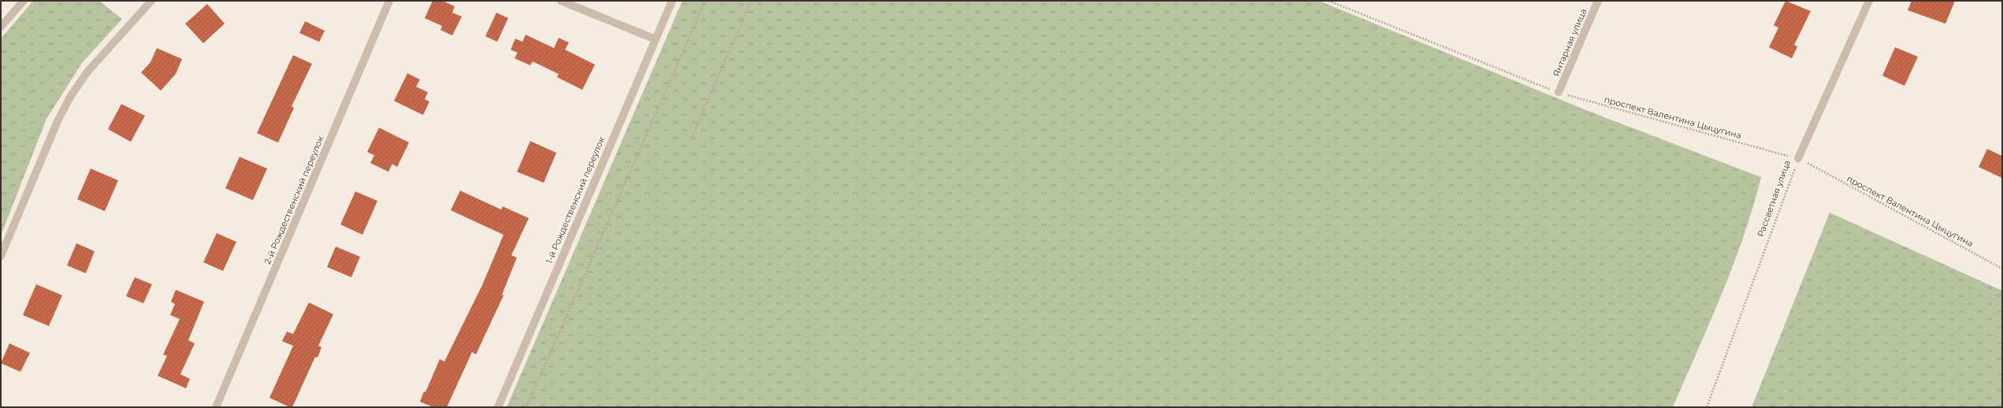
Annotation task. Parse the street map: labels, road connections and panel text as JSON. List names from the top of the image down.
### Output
{
  "streets": {
    "street": [
      "Янтарная улица",
      "Рассветная улица",
      "2-й Рождественский переулок",
      "1-й Рождественский переулок"
    ],
    "path": ["проспект Валентина Цыцугина"]
  },
  "crossings": [
    ["Янтарная улица", "проспект Валентина Цыцугина"],
    ["проспект Валентина Цыцугина", "Рассветная улица"]
  ]
}
